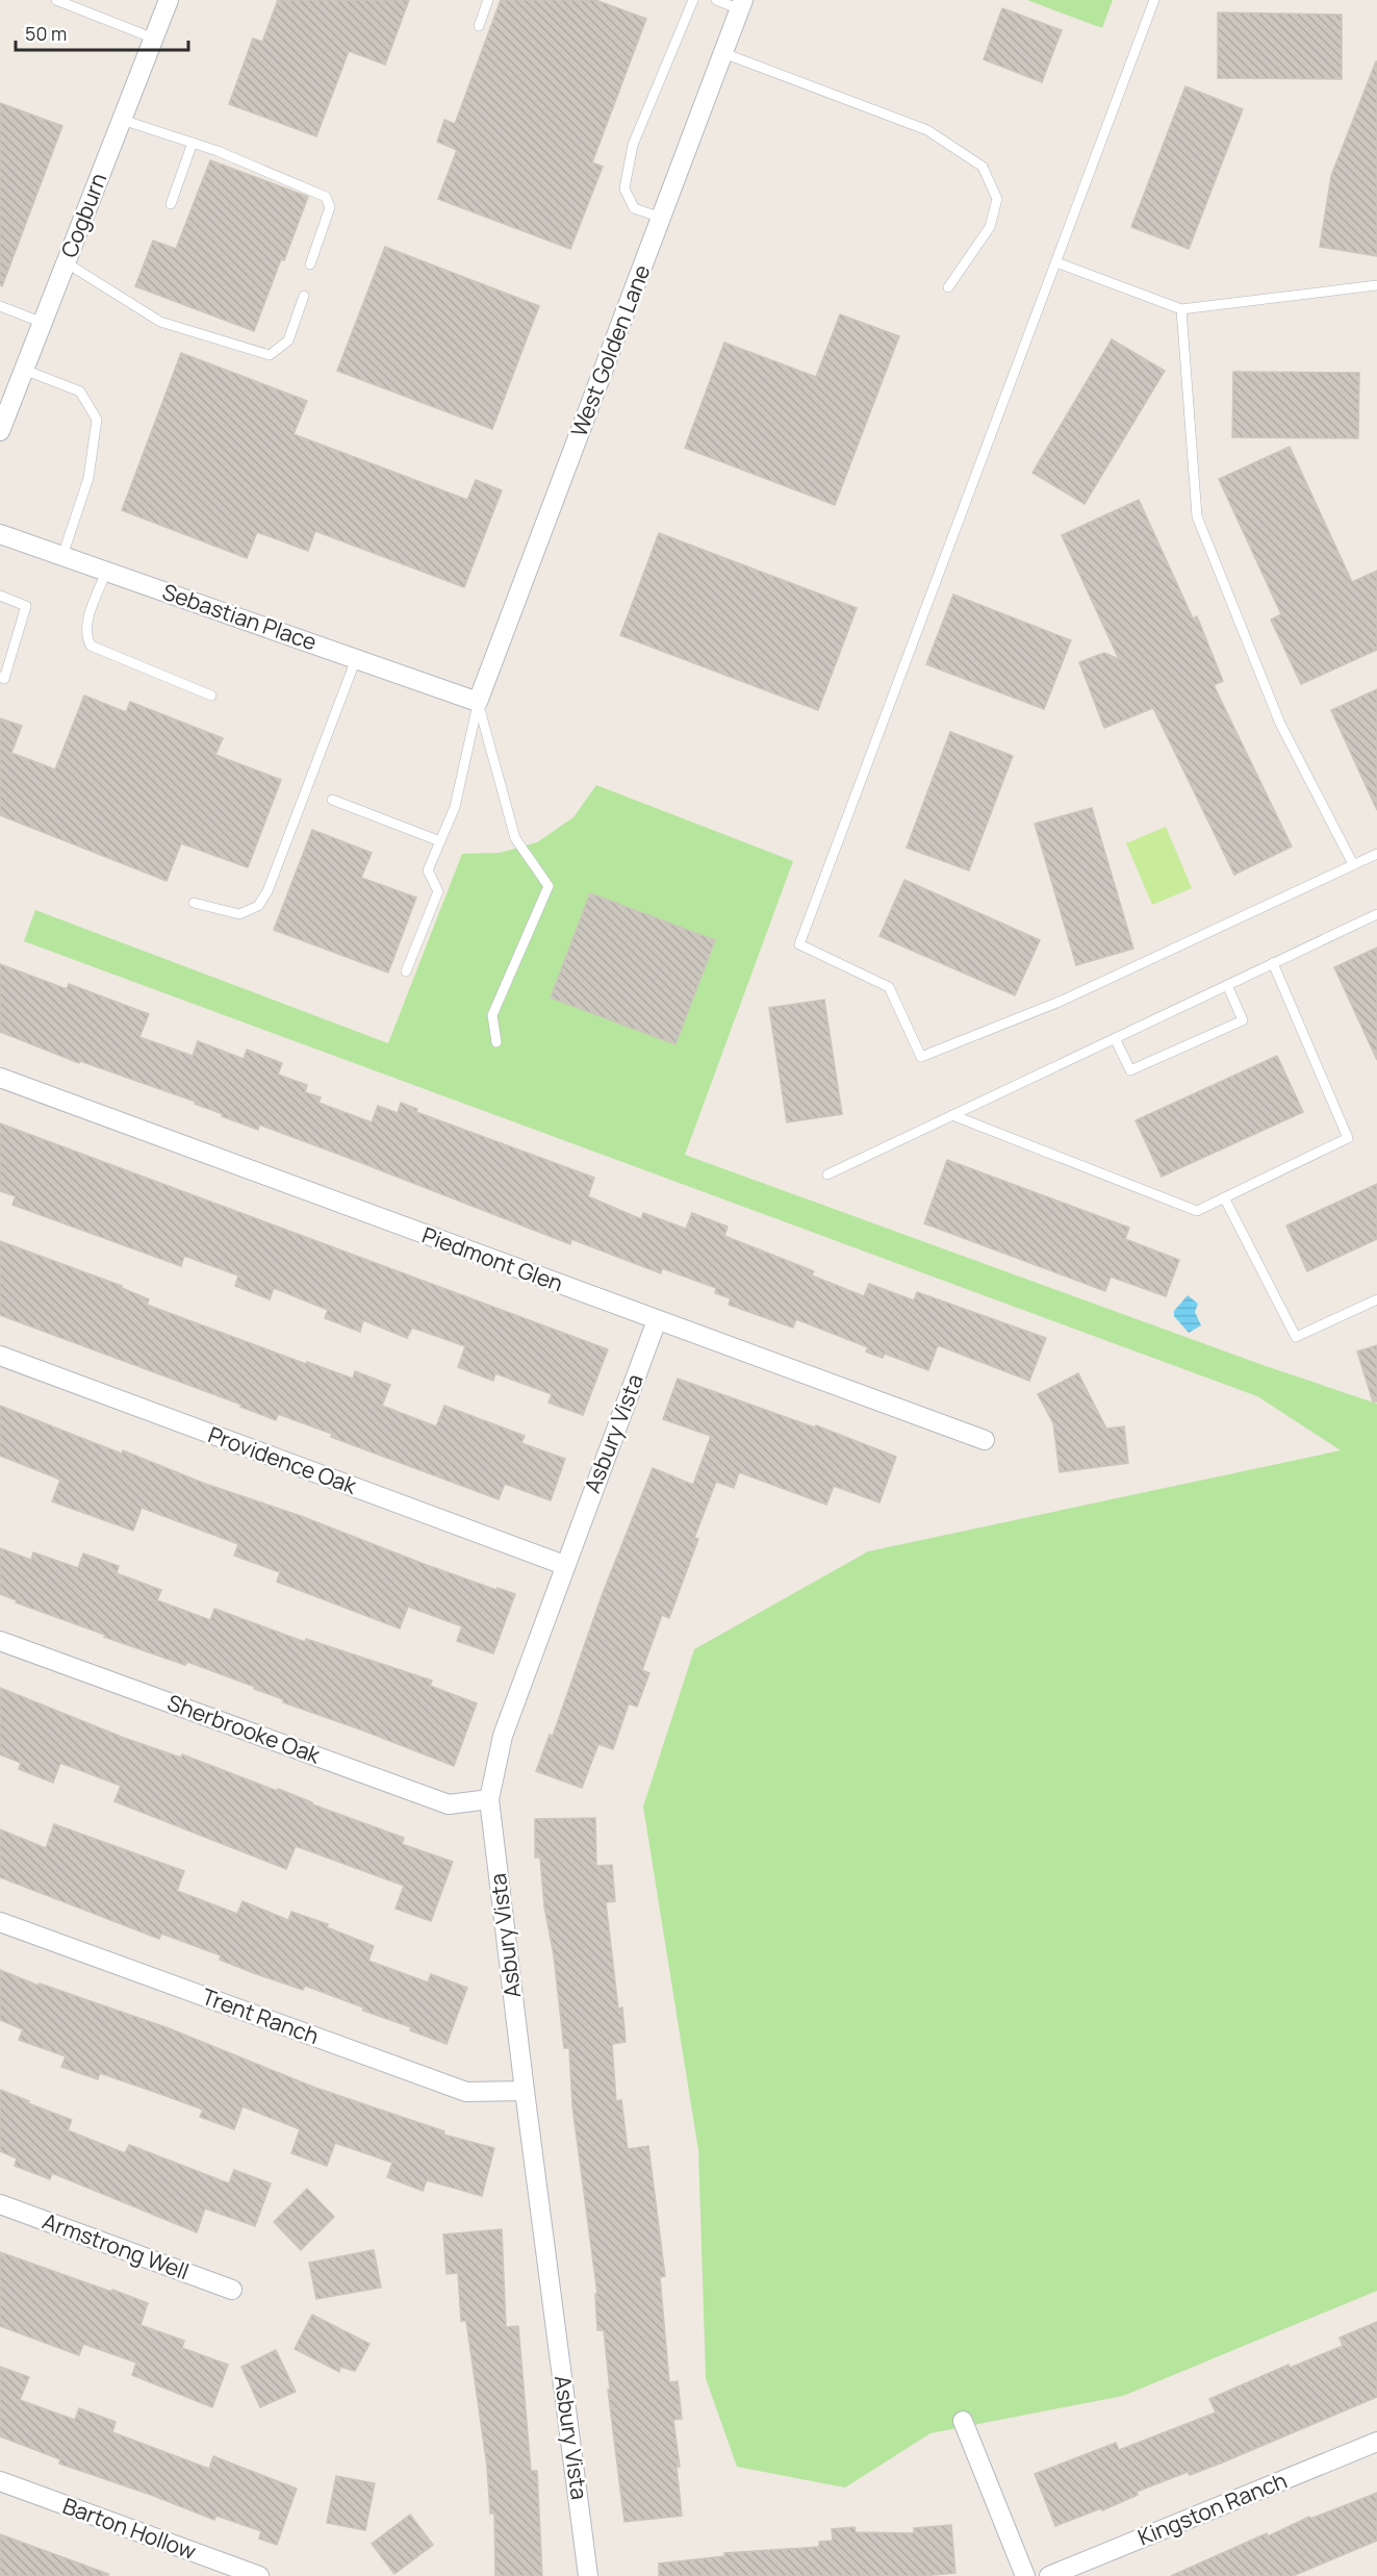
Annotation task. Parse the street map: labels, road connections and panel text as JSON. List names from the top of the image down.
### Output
{
  "streets": {
    "street": [
      "Cogburn",
      "West Golden Lane",
      "Sebastian Place",
      "Piedmont Glen",
      "Asbury Vista",
      "Providence Oak",
      "Sherbrooke Oak",
      "Trent Ranch",
      "Armstrong Well",
      "Kingston Ranch",
      "Barton Hollow"
    ]
  },
  "crossings": [
    ["West Golden Lane", "Sebastian Place"],
    ["Piedmont Glen", "Asbury Vista"],
    ["Asbury Vista", "Providence Oak"],
    ["Asbury Vista", "Sherbrooke Oak"],
    ["Asbury Vista", "Trent Ranch"]
  ],
  "scale_bar": "50 m"
}
